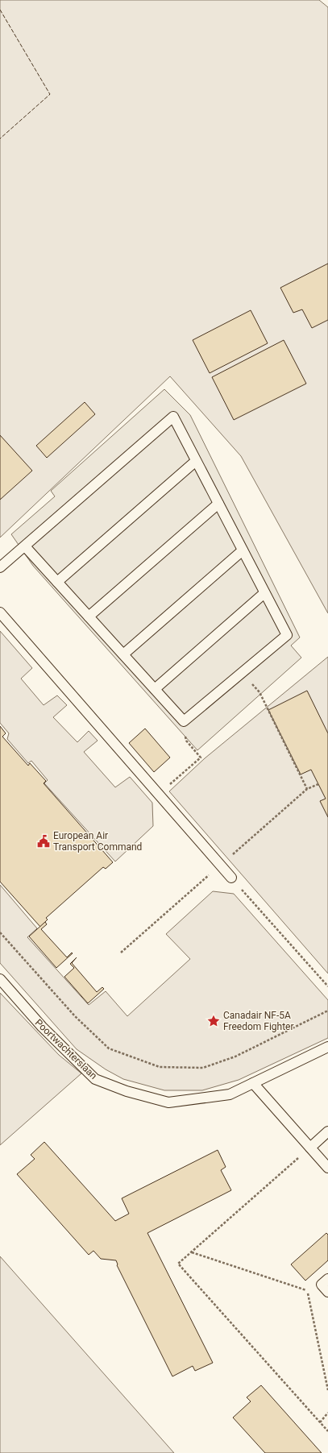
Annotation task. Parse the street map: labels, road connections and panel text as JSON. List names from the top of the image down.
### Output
{
  "streets": {
    "lane": ["Poortwachterslaan"]
  },
  "places": {
    "public building": ["European Air Transport Command"],
    "place": ["Canadair NF-5A Freedom Fighter"]
  }
}
